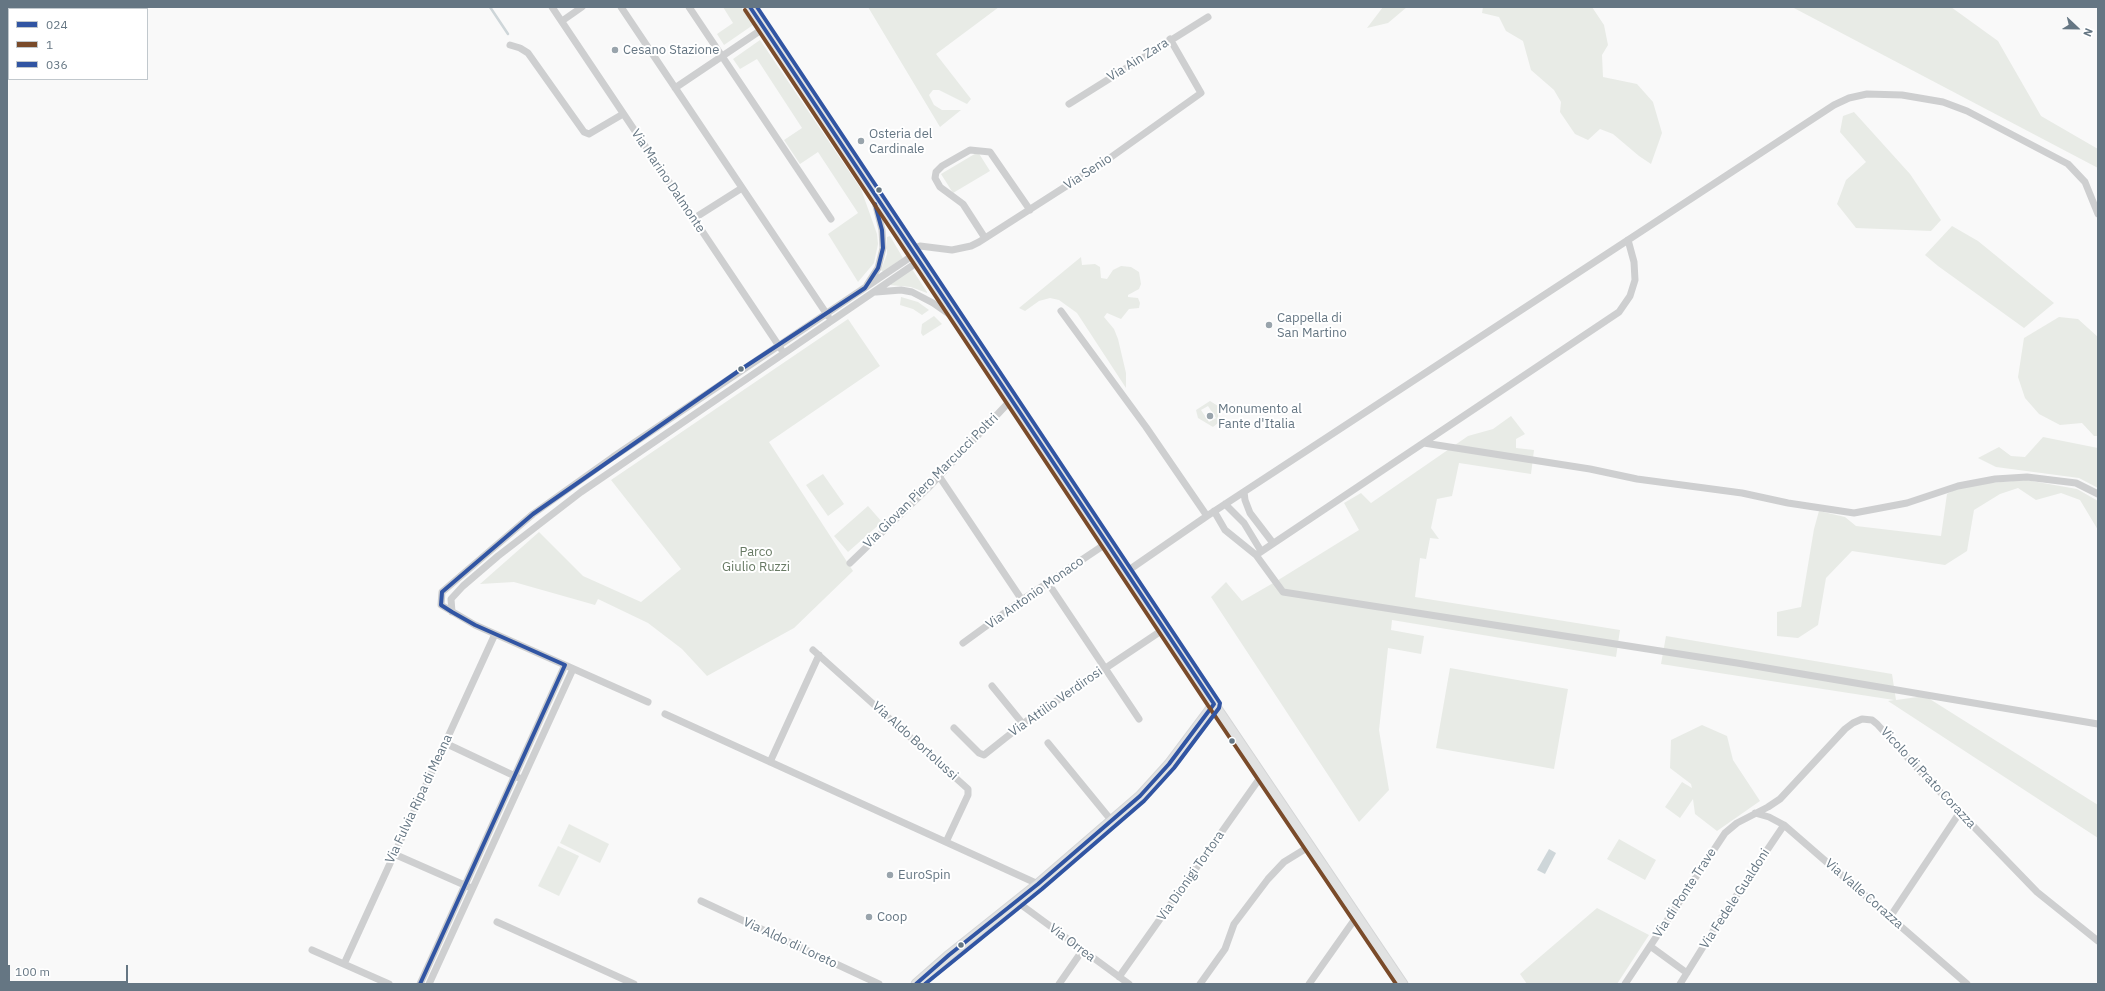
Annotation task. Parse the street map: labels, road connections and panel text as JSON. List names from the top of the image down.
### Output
{
  "streets": {
    "street": [
      "Via Ain Zara",
      "Via Senio",
      "Via Marino Dalmonte",
      "Via Giovan Piero Marcucci Poltri",
      "Via Antonio Monaco",
      "Via Attilio Verdirosi",
      "Via Aldo Bortolussi",
      "Vicolo di Prato Corazza",
      "Via Fulvia Ripa di Meana",
      "Via Dionigi Tortora",
      "Via di Ponte Trave",
      "Via Valle Corazza",
      "Via Fedele Gualdoni",
      "Via Aldo di Loreto",
      "Via Orrea"
    ]
  },
  "crossings": [
    ["Via Ain Zara", "Via Senio"],
    ["Vicolo di Prato Corazza", "Via di Ponte Trave"],
    ["Vicolo di Prato Corazza", "Via Valle Corazza"],
    ["Via Dionigi Tortora", "Via Orrea"],
    ["Via di Ponte Trave", "Via Valle Corazza"],
    ["Via Valle Corazza", "Via Fedele Gualdoni"]
  ],
  "parks": ["Parco Giulio Ruzzi"],
  "places": [
    "Cesano Stazione",
    "Osteria del Cardinale",
    "Cappella di San Martino",
    "Monumento al Fante d'Italia",
    "EuroSpin",
    "Coop"
  ],
  "lines": ["transit line 024", "transit line 036", "transit line 1"],
  "legend": ["024", "1", "036"],
  "scale_bar": "100 m",
  "north": "right"
}
